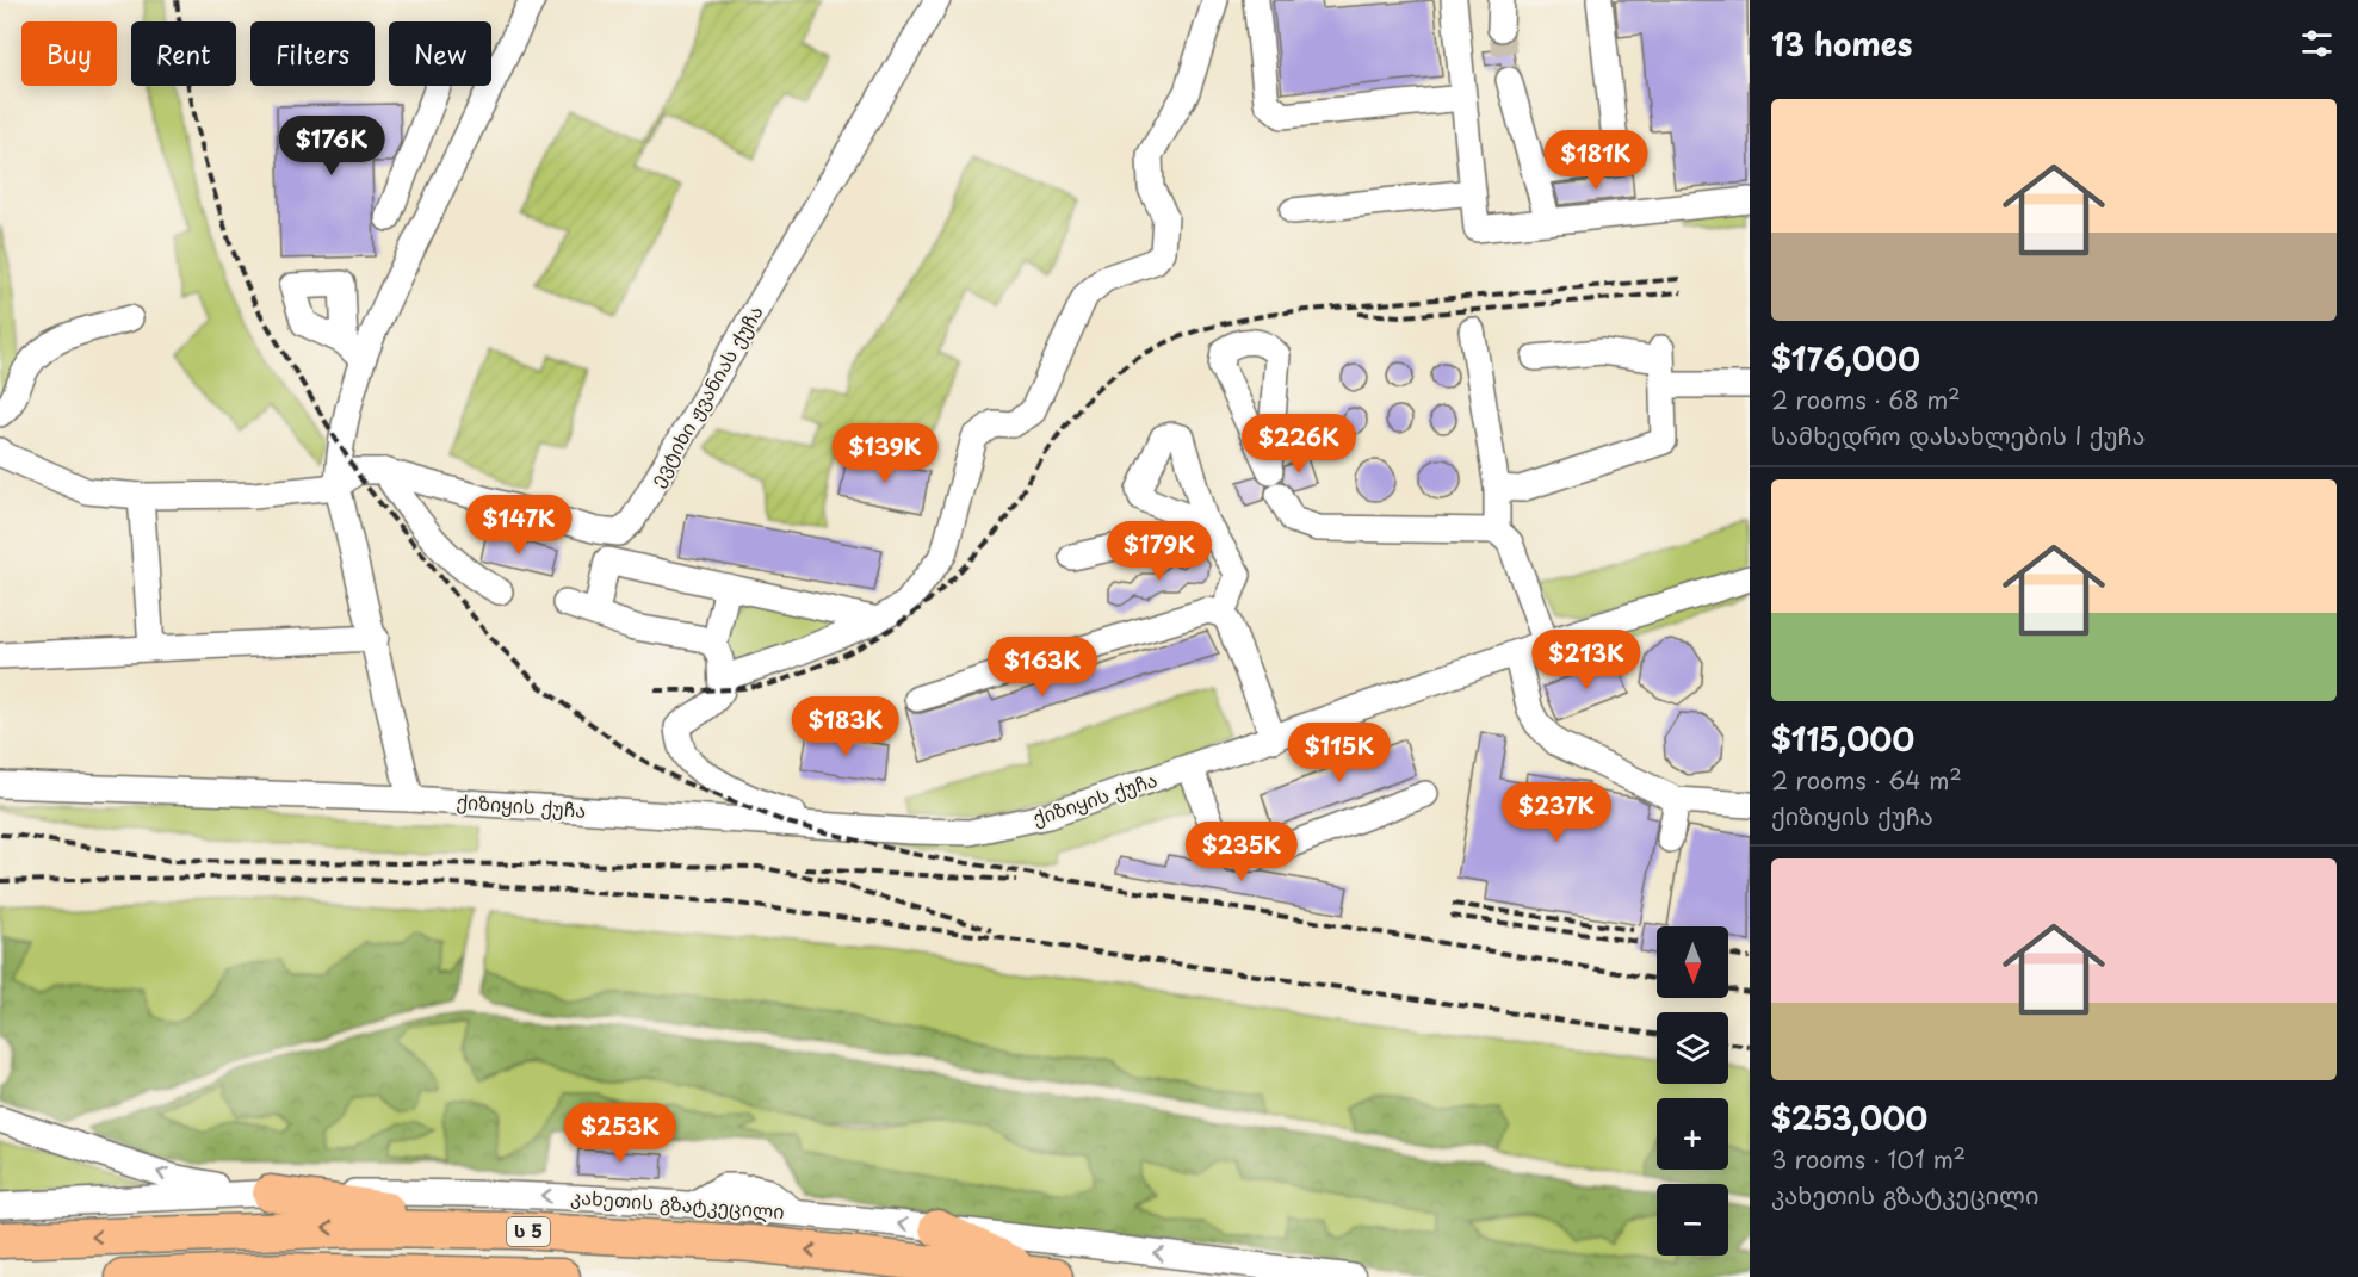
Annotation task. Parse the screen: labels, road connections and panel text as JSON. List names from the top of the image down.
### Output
{
  "streets": {
    "highway": ["კახეთის გზატკეცილი", "ს 5"],
    "street": ["ევტიხი ჟვანიას ქუჩა", "ქიზიყის ქუჩა"]
  },
  "north": "bottom",
  "page": {
    "heading": "13 homes",
    "chip": [
      "Buy",
      "Rent",
      "Filters",
      "New"
    ],
    "list": [
      {
        "name": "$176,000",
        "note": "2 rooms · 68 m² · სამხედრო დასახლების I ქუჩა"
      },
      {
        "name": "$115,000",
        "note": "2 rooms · 64 m² · ქიზიყის ქუჩა"
      },
      {
        "name": "$253,000",
        "note": "3 rooms · 101 m² · კახეთის გზატკეცილი"
      }
    ],
    "price": [
      "$176K",
      "$181K",
      "$226K",
      "$139K",
      "$147K",
      "$179K",
      "$213K",
      "$163K",
      "$183K",
      "$115K",
      "$237K",
      "$235K",
      "$253K"
    ],
    "map_buttons": ["+", "−"]
  }
}
